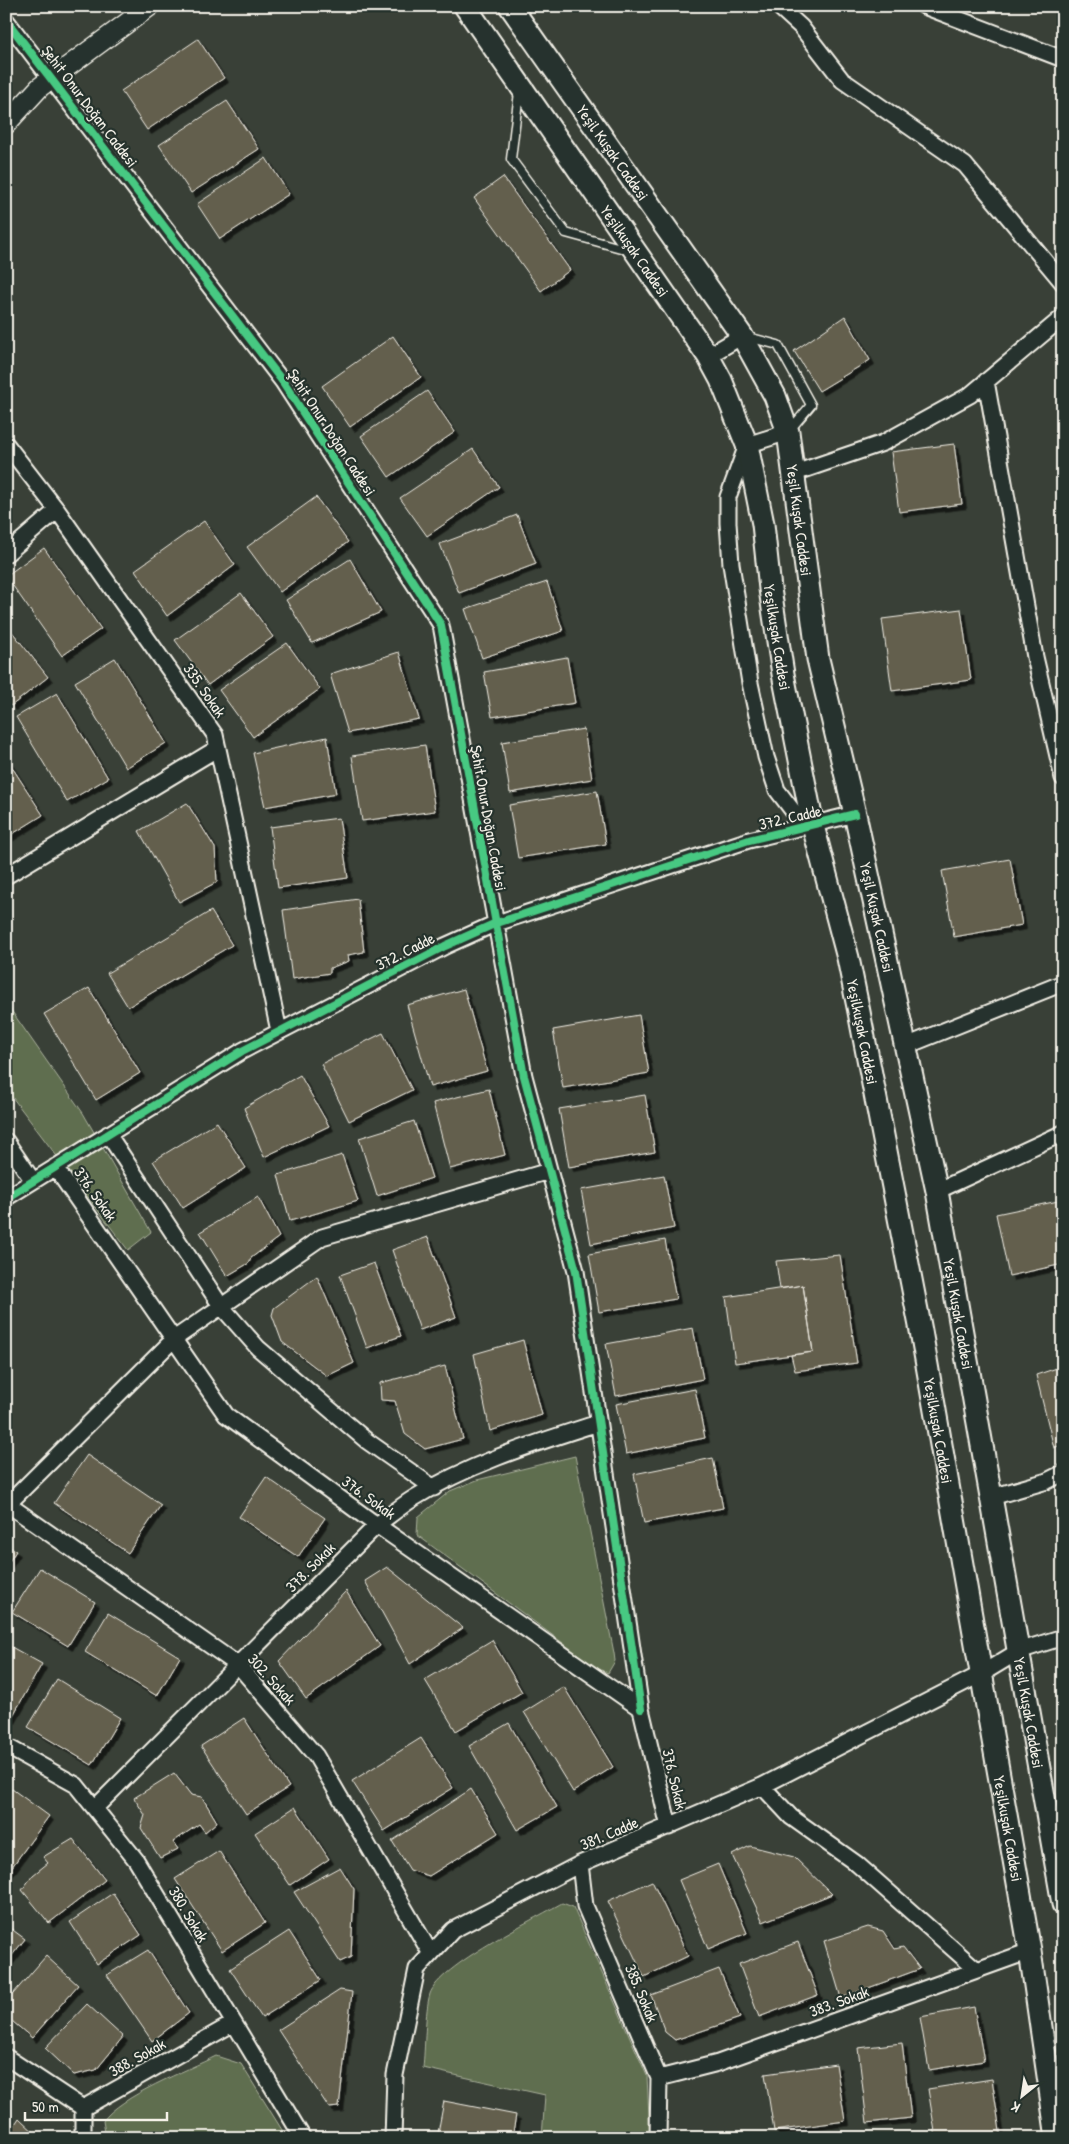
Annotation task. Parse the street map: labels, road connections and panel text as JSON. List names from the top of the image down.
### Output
{
  "streets": {
    "main road": ["Yeşil Kuşak Caddesi", "Yeşilkuşak Caddesi"],
    "street": [
      "Şehit Onur Doğan Caddesi",
      "335. Sokak",
      "372. Cadde",
      "376. Sokak",
      "378. Sokak",
      "302. Sokak",
      "381. Cadde",
      "380. Sokak",
      "385. Sokak",
      "383. Sokak",
      "388. Sokak"
    ]
  },
  "crossings": [
    ["Şehit Onur Doğan Caddesi", "372. Cadde"],
    ["Şehit Onur Doğan Caddesi", "376. Sokak"],
    ["Şehit Onur Doğan Caddesi", "378. Sokak"],
    ["Yeşil Kuşak Caddesi", "372. Cadde"],
    ["Yeşil Kuşak Caddesi", "381. Cadde"],
    ["Yeşilkuşak Caddesi", "372. Cadde"],
    ["Yeşilkuşak Caddesi", "381. Cadde"],
    ["Yeşilkuşak Caddesi", "383. Sokak"],
    ["335. Sokak", "372. Cadde"],
    ["372. Cadde", "376. Sokak"],
    ["376. Sokak", "378. Sokak"],
    ["376. Sokak", "381. Cadde"],
    ["378. Sokak", "302. Sokak"],
    ["378. Sokak", "380. Sokak"],
    ["302. Sokak", "381. Cadde"],
    ["381. Cadde", "385. Sokak"],
    ["380. Sokak", "388. Sokak"],
    ["385. Sokak", "383. Sokak"]
  ],
  "scale_bar": "50 m",
  "north": "bottom left"
}
